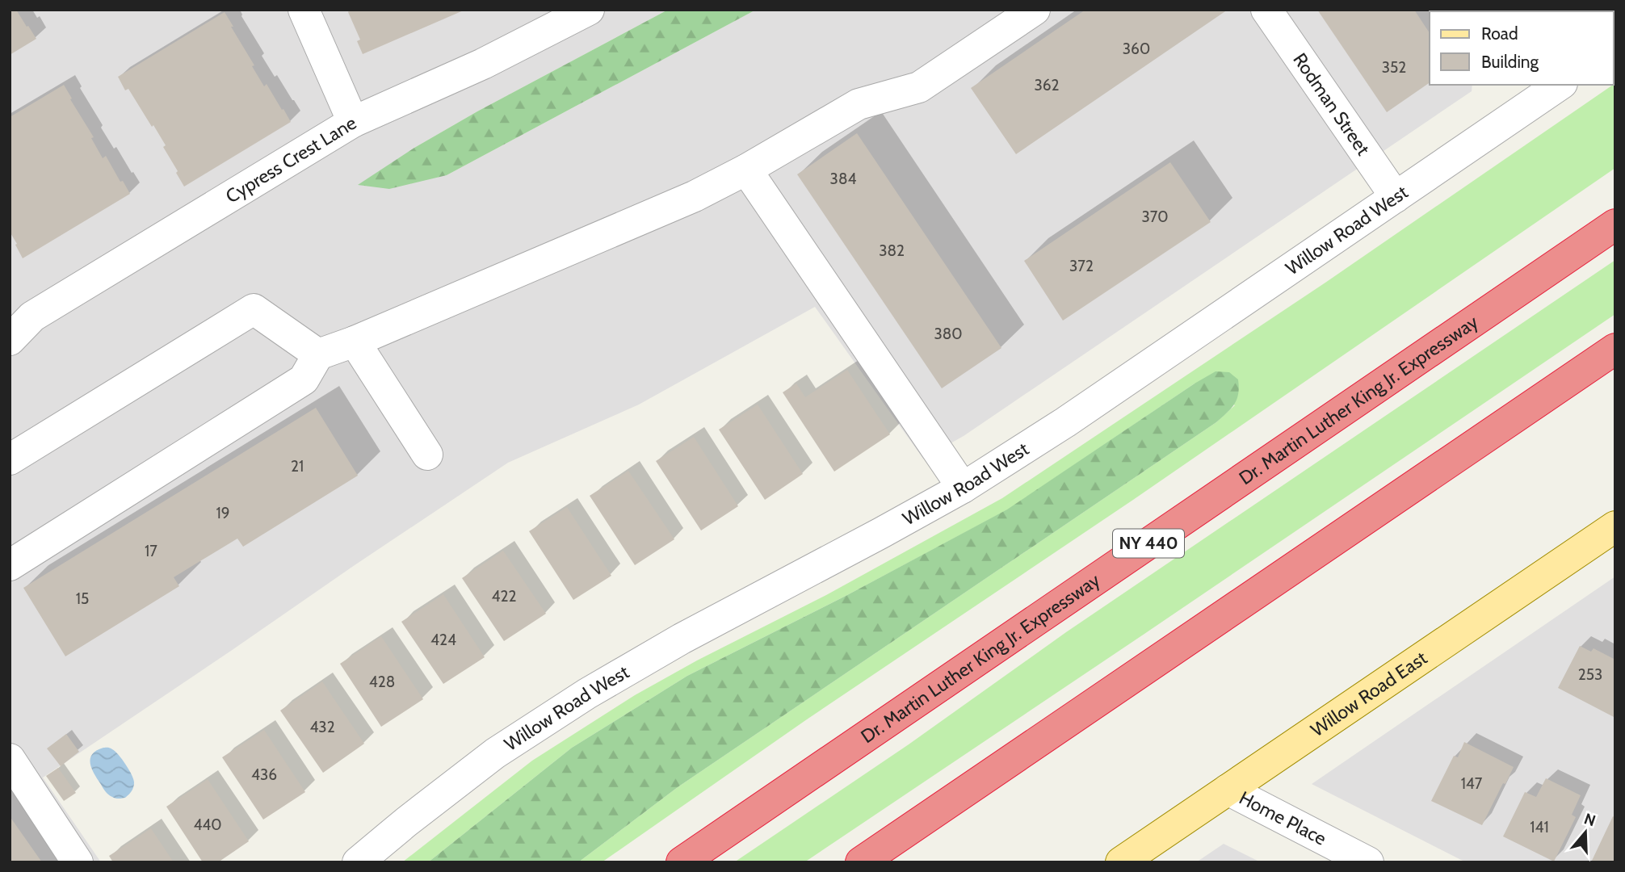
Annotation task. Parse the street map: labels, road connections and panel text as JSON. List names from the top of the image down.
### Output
{
  "streets": {
    "highway": ["Dr. Martin Luther King Jr. Expressway", "NY 440"],
    "main road": ["Willow Road East"],
    "street": [
      "Rodman Street",
      "Cypress Crest Lane",
      "Willow Road West",
      "Home Place"
    ]
  },
  "crossings": [
    ["Rodman Street", "Willow Road West"],
    ["Willow Road East", "Home Place"]
  ],
  "house_numbers": [
    "360",
    "352",
    "362",
    "384",
    "370",
    "382",
    "372",
    "380",
    "21",
    "19",
    "17",
    "422",
    "15",
    "424",
    "253",
    "428",
    "432",
    "436",
    "147",
    "440",
    "141"
  ],
  "legend": ["Road", "Building"],
  "north": "top"
}
